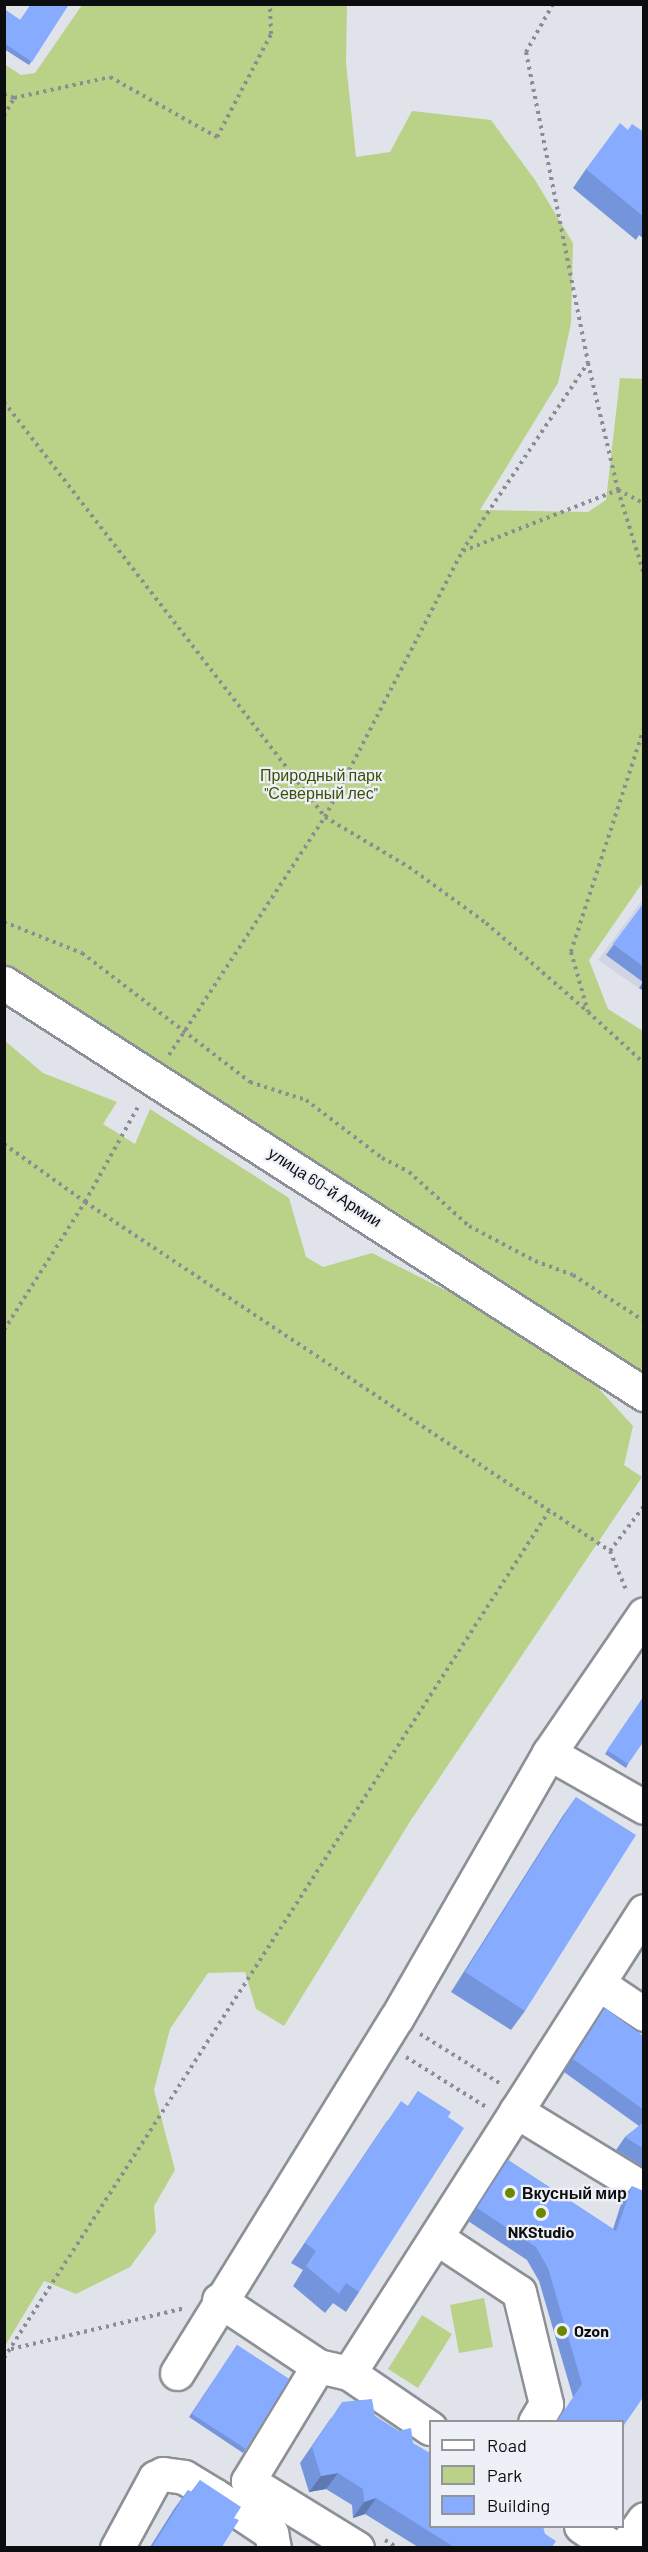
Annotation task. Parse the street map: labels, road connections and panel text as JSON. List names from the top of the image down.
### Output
{
  "streets": {
    "street": ["улица 60-й Армии"]
  },
  "parks": ["Природный парк \"Северный лес\""],
  "places": ["Вкусный мир", "NKStudio", "Ozon"],
  "legend": ["Road", "Park", "Building"]
}
